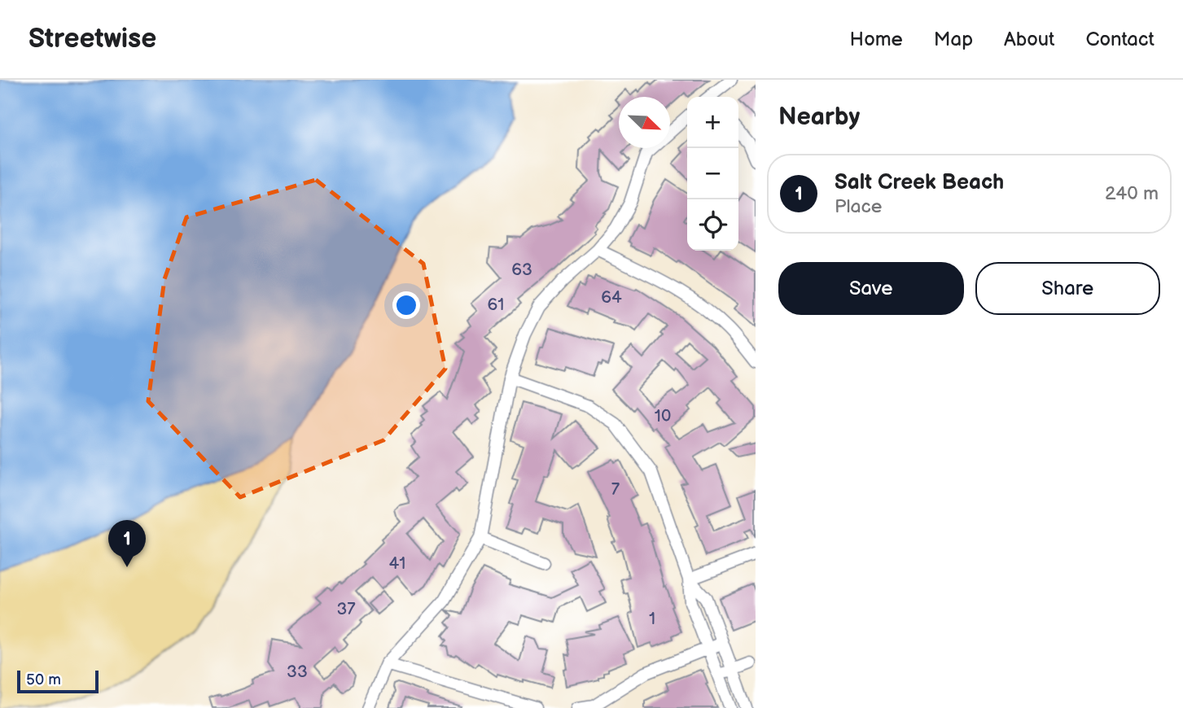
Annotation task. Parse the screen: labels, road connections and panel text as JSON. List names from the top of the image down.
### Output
{
  "house_numbers": [
    "63",
    "64",
    "61",
    "10",
    "7",
    "41",
    "37",
    "1",
    "33"
  ],
  "scale_bar": "50 m",
  "north": "bottom right",
  "page": {
    "header": "Streetwise",
    "nav": [
      "Home",
      "Map",
      "About",
      "Contact"
    ],
    "heading": "Nearby",
    "map_buttons": ["+", "−"],
    "list": [
      {
        "mark": "1",
        "name": "Salt Creek Beach",
        "note": "Place",
        "value": "240 m"
      }
    ],
    "buttons": ["Save", "Share"],
    "pins": "1",
    "scale": "50 m"
  }
}
